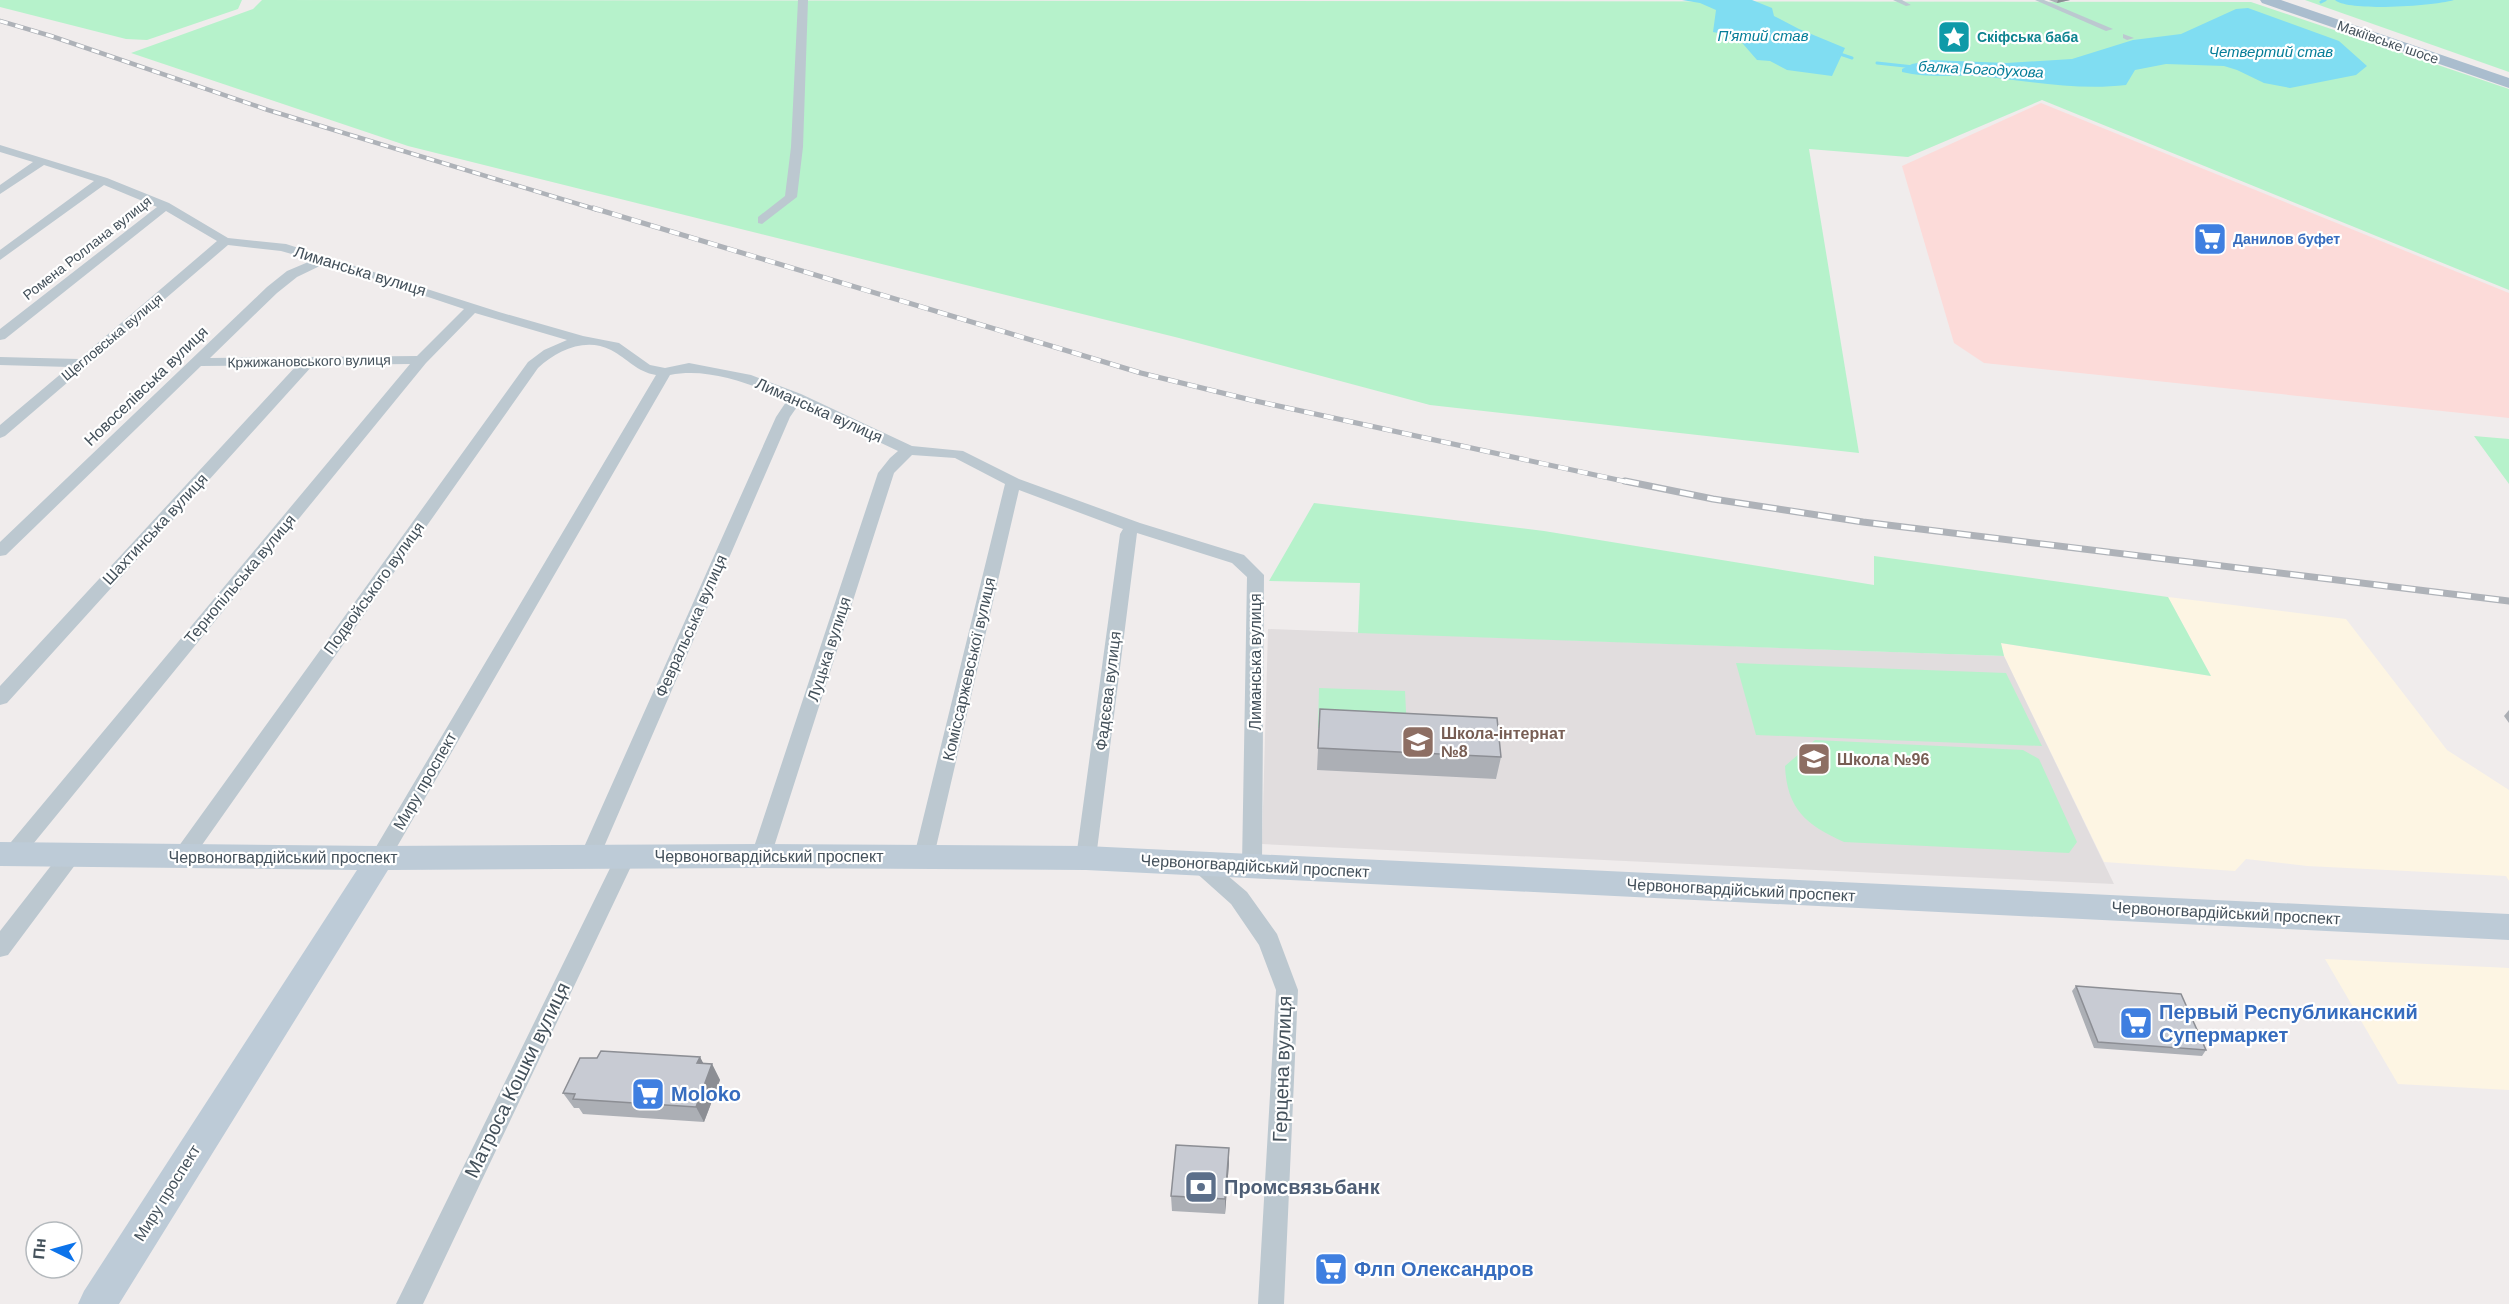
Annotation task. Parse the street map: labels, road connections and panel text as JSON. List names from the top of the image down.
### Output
{
  "streets": {
    "main road": ["Макіївське шосе", "Миру проспект", "Червоногвардійський проспект"],
    "street": [
      "Ромена Роллана вулиця",
      "Лиманська вулиця",
      "Щегловська вулиця",
      "Кржижановського вулиця",
      "Новоселівська вулиця",
      "Шахтинська вулиця",
      "Тернопільська вулиця",
      "Подвойського вулиця",
      "Февральська вулиця",
      "Луцька вулиця",
      "Коміссаржевської вулиця",
      "Фадєєва вулиця",
      "Герцена вулиця",
      "Матроса Кошки вулиця"
    ]
  },
  "crossings": [
    ["Ромена Роллана вулиця", "Лиманська вулиця"],
    ["Лиманська вулиця", "Щегловська вулиця"],
    ["Лиманська вулиця", "Новоселівська вулиця"],
    ["Лиманська вулиця", "Тернопільська вулиця"],
    ["Лиманська вулиця", "Подвойського вулиця"],
    ["Лиманська вулиця", "Февральська вулиця"],
    ["Лиманська вулиця", "Луцька вулиця"],
    ["Лиманська вулиця", "Коміссаржевської вулиця"],
    ["Лиманська вулиця", "Фадєєва вулиця"],
    ["Лиманська вулиця", "Миру проспект"],
    ["Лиманська вулиця", "Червоногвардійський проспект"],
    ["Кржижановського вулиця", "Новоселівська вулиця"],
    ["Кржижановського вулиця", "Шахтинська вулиця"],
    ["Кржижановського вулиця", "Тернопільська вулиця"],
    ["Тернопільська вулиця", "Червоногвардійський проспект"],
    ["Подвойського вулиця", "Червоногвардійський проспект"],
    ["Февральська вулиця", "Червоногвардійський проспект"],
    ["Луцька вулиця", "Червоногвардійський проспект"],
    ["Коміссаржевської вулиця", "Червоногвардійський проспект"],
    ["Фадєєва вулиця", "Червоногвардійський проспект"],
    ["Миру проспект", "Червоногвардійський проспект"],
    ["Червоногвардійський проспект", "Герцена вулиця"],
    ["Червоногвардійський проспект", "Матроса Кошки вулиця"]
  ],
  "water": ["П'ятий став", "Четвертий став", "балка Богодухова"],
  "places": {
    "place": ["Скіфська баба"],
    "supermarket": [
      "Данилов буфет",
      "Первый Республиканский Супермаркет",
      "Moloko",
      "Флп Олександров"
    ],
    "school or university": ["Школа-інтернат №8", "Школа №96"],
    "bank": ["Промсвязьбанк"]
  },
  "north": "left"
}
